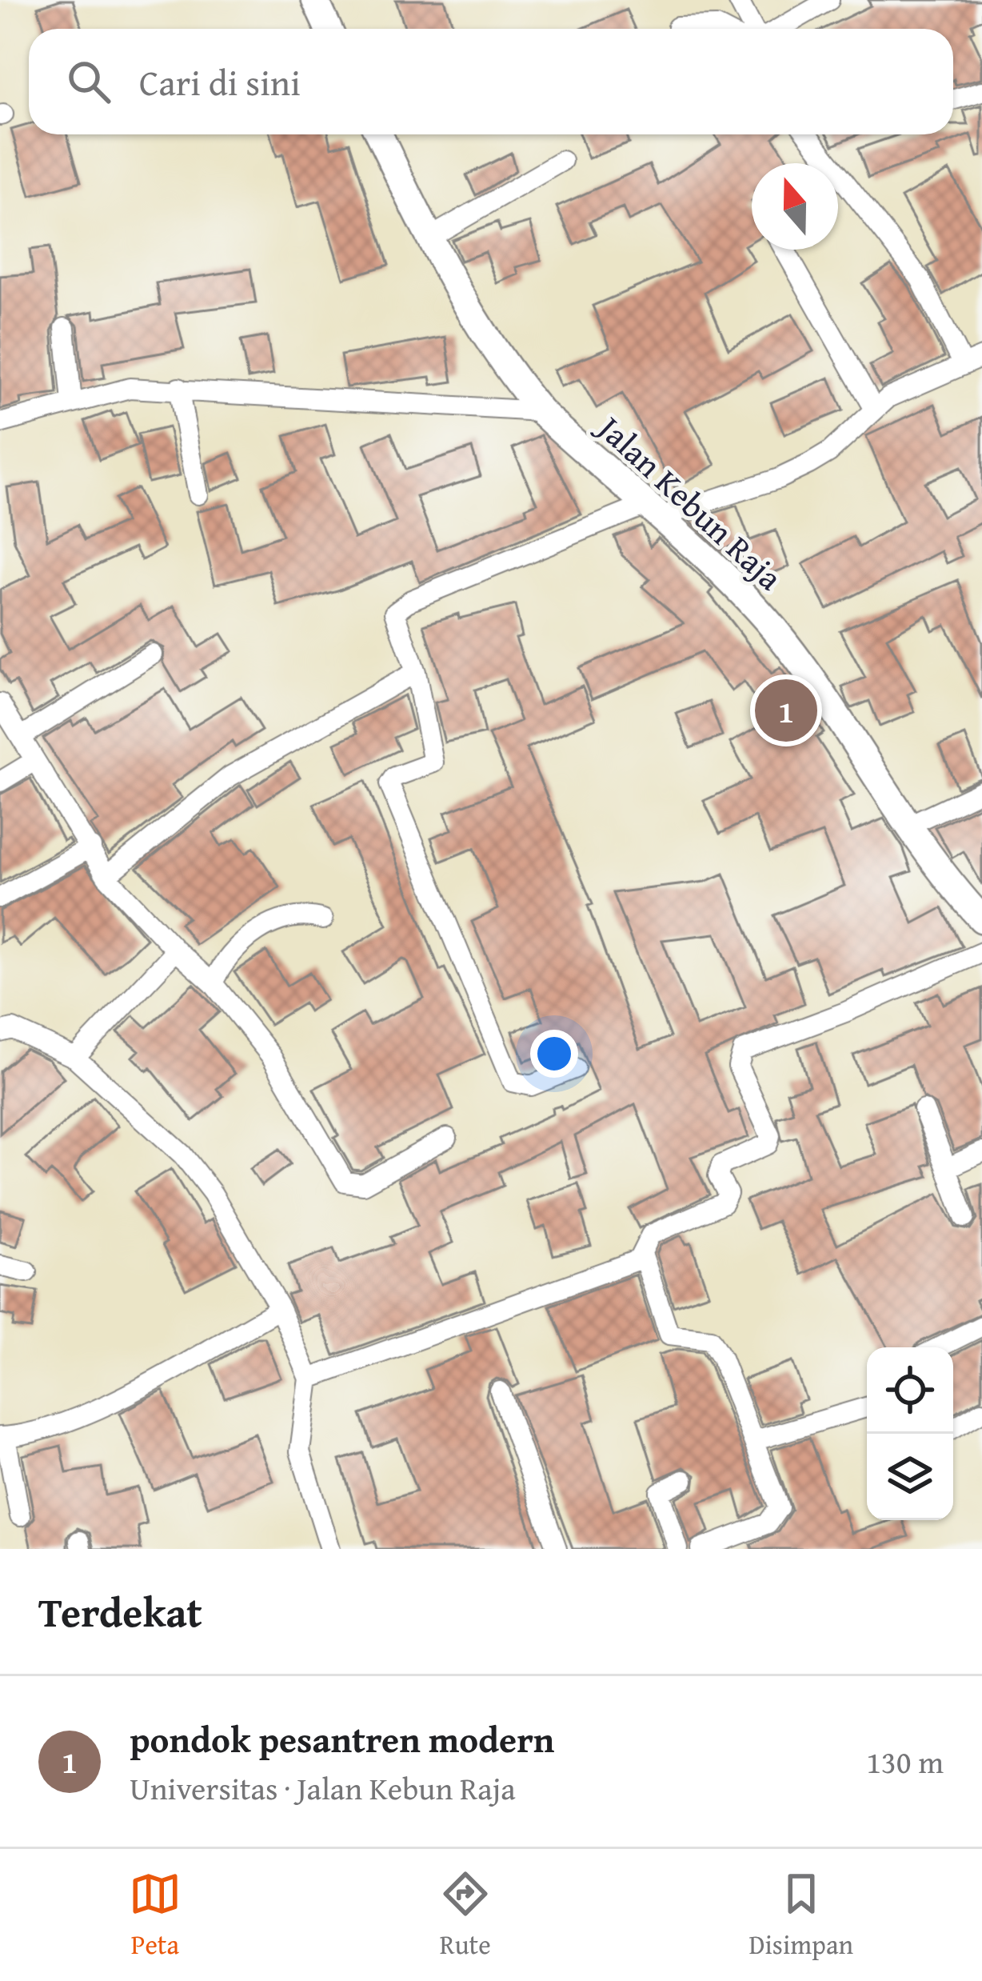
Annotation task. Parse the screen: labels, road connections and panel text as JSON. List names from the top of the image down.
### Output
{
  "streets": {
    "street": ["Jalan Kebun Raja"]
  },
  "north": "top",
  "page": {
    "search": "Cari di sini",
    "pins": "1",
    "heading": "Terdekat",
    "list": [
      {
        "mark": "1",
        "name": "pondok pesantren modern",
        "note": "Universitas · Jalan Kebun Raja",
        "value": "130 m"
      }
    ],
    "nav": ["Peta", "Rute", "Disimpan"]
  }
}
